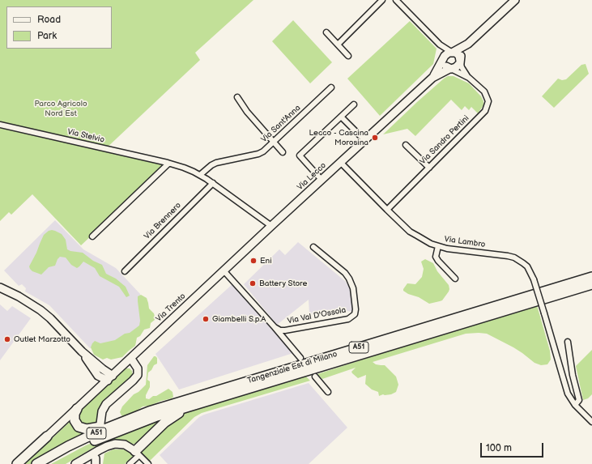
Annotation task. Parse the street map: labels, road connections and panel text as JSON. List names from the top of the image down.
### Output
{
  "streets": {
    "highway": ["A51", "Tangenziale Est di Milano"],
    "street": [
      "Via Sant'Anna",
      "Via Stelvio",
      "Via Sandro Pertini",
      "Via Lecco",
      "Via Brennero",
      "Via Lambro",
      "Via Trento",
      "Via Val D'Ossola"
    ]
  },
  "crossings": [
    ["Via Sant'Anna", "Via Stelvio"],
    ["Via Stelvio", "Via Lecco"],
    ["Via Stelvio", "Via Brennero"],
    ["Via Stelvio", "Via Trento"],
    ["Via Sandro Pertini", "Via Lambro"],
    ["Via Lecco", "Via Lambro"],
    ["Via Lecco", "Via Trento"]
  ],
  "parks": ["Parco Agricolo Nord Est"],
  "places": [
    "Lecco - Cascina Morosina",
    "Eni",
    "Battery Store",
    "Giambelli S.p.A",
    "Outlet Marzotto"
  ],
  "legend": ["Road", "Park"],
  "scale_bar": "100 m"
}
